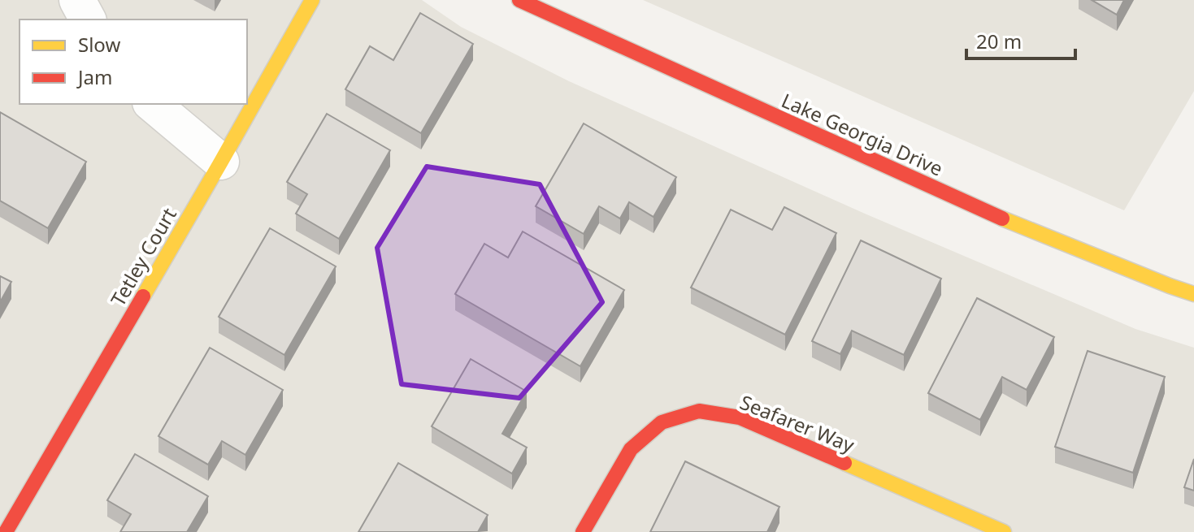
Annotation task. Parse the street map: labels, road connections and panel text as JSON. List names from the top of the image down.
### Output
{
  "streets": {
    "street": ["Lake Georgia Drive", "Tetley Court", "Seafarer Way"]
  },
  "legend": ["Slow", "Jam"],
  "scale_bar": "20 m"
}
